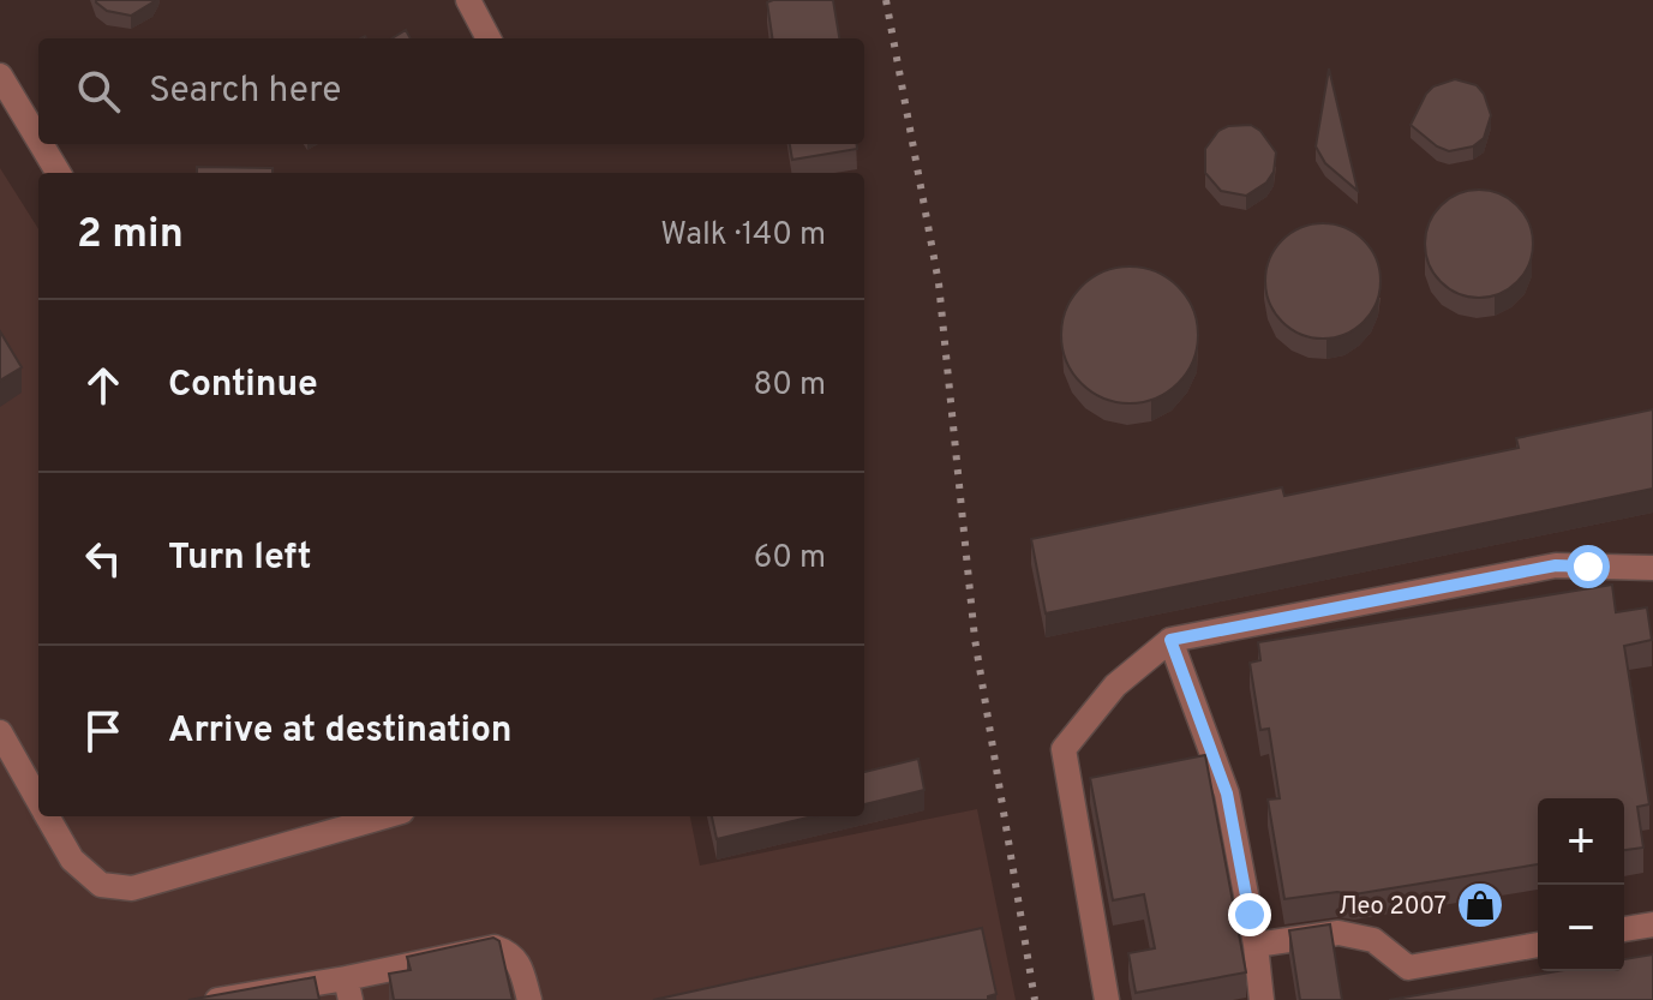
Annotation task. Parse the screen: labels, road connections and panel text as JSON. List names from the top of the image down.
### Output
{
  "places": {
    "shop": ["Лео 2007"]
  },
  "page": {
    "search": "Search here",
    "heading": ["2 min", "Walk · 140 m"],
    "list": [
      ["Continue", "80 m"],
      ["Turn left", "60 m"],
      "Arrive at destination"
    ],
    "map_buttons": ["+", "−"]
  }
}
